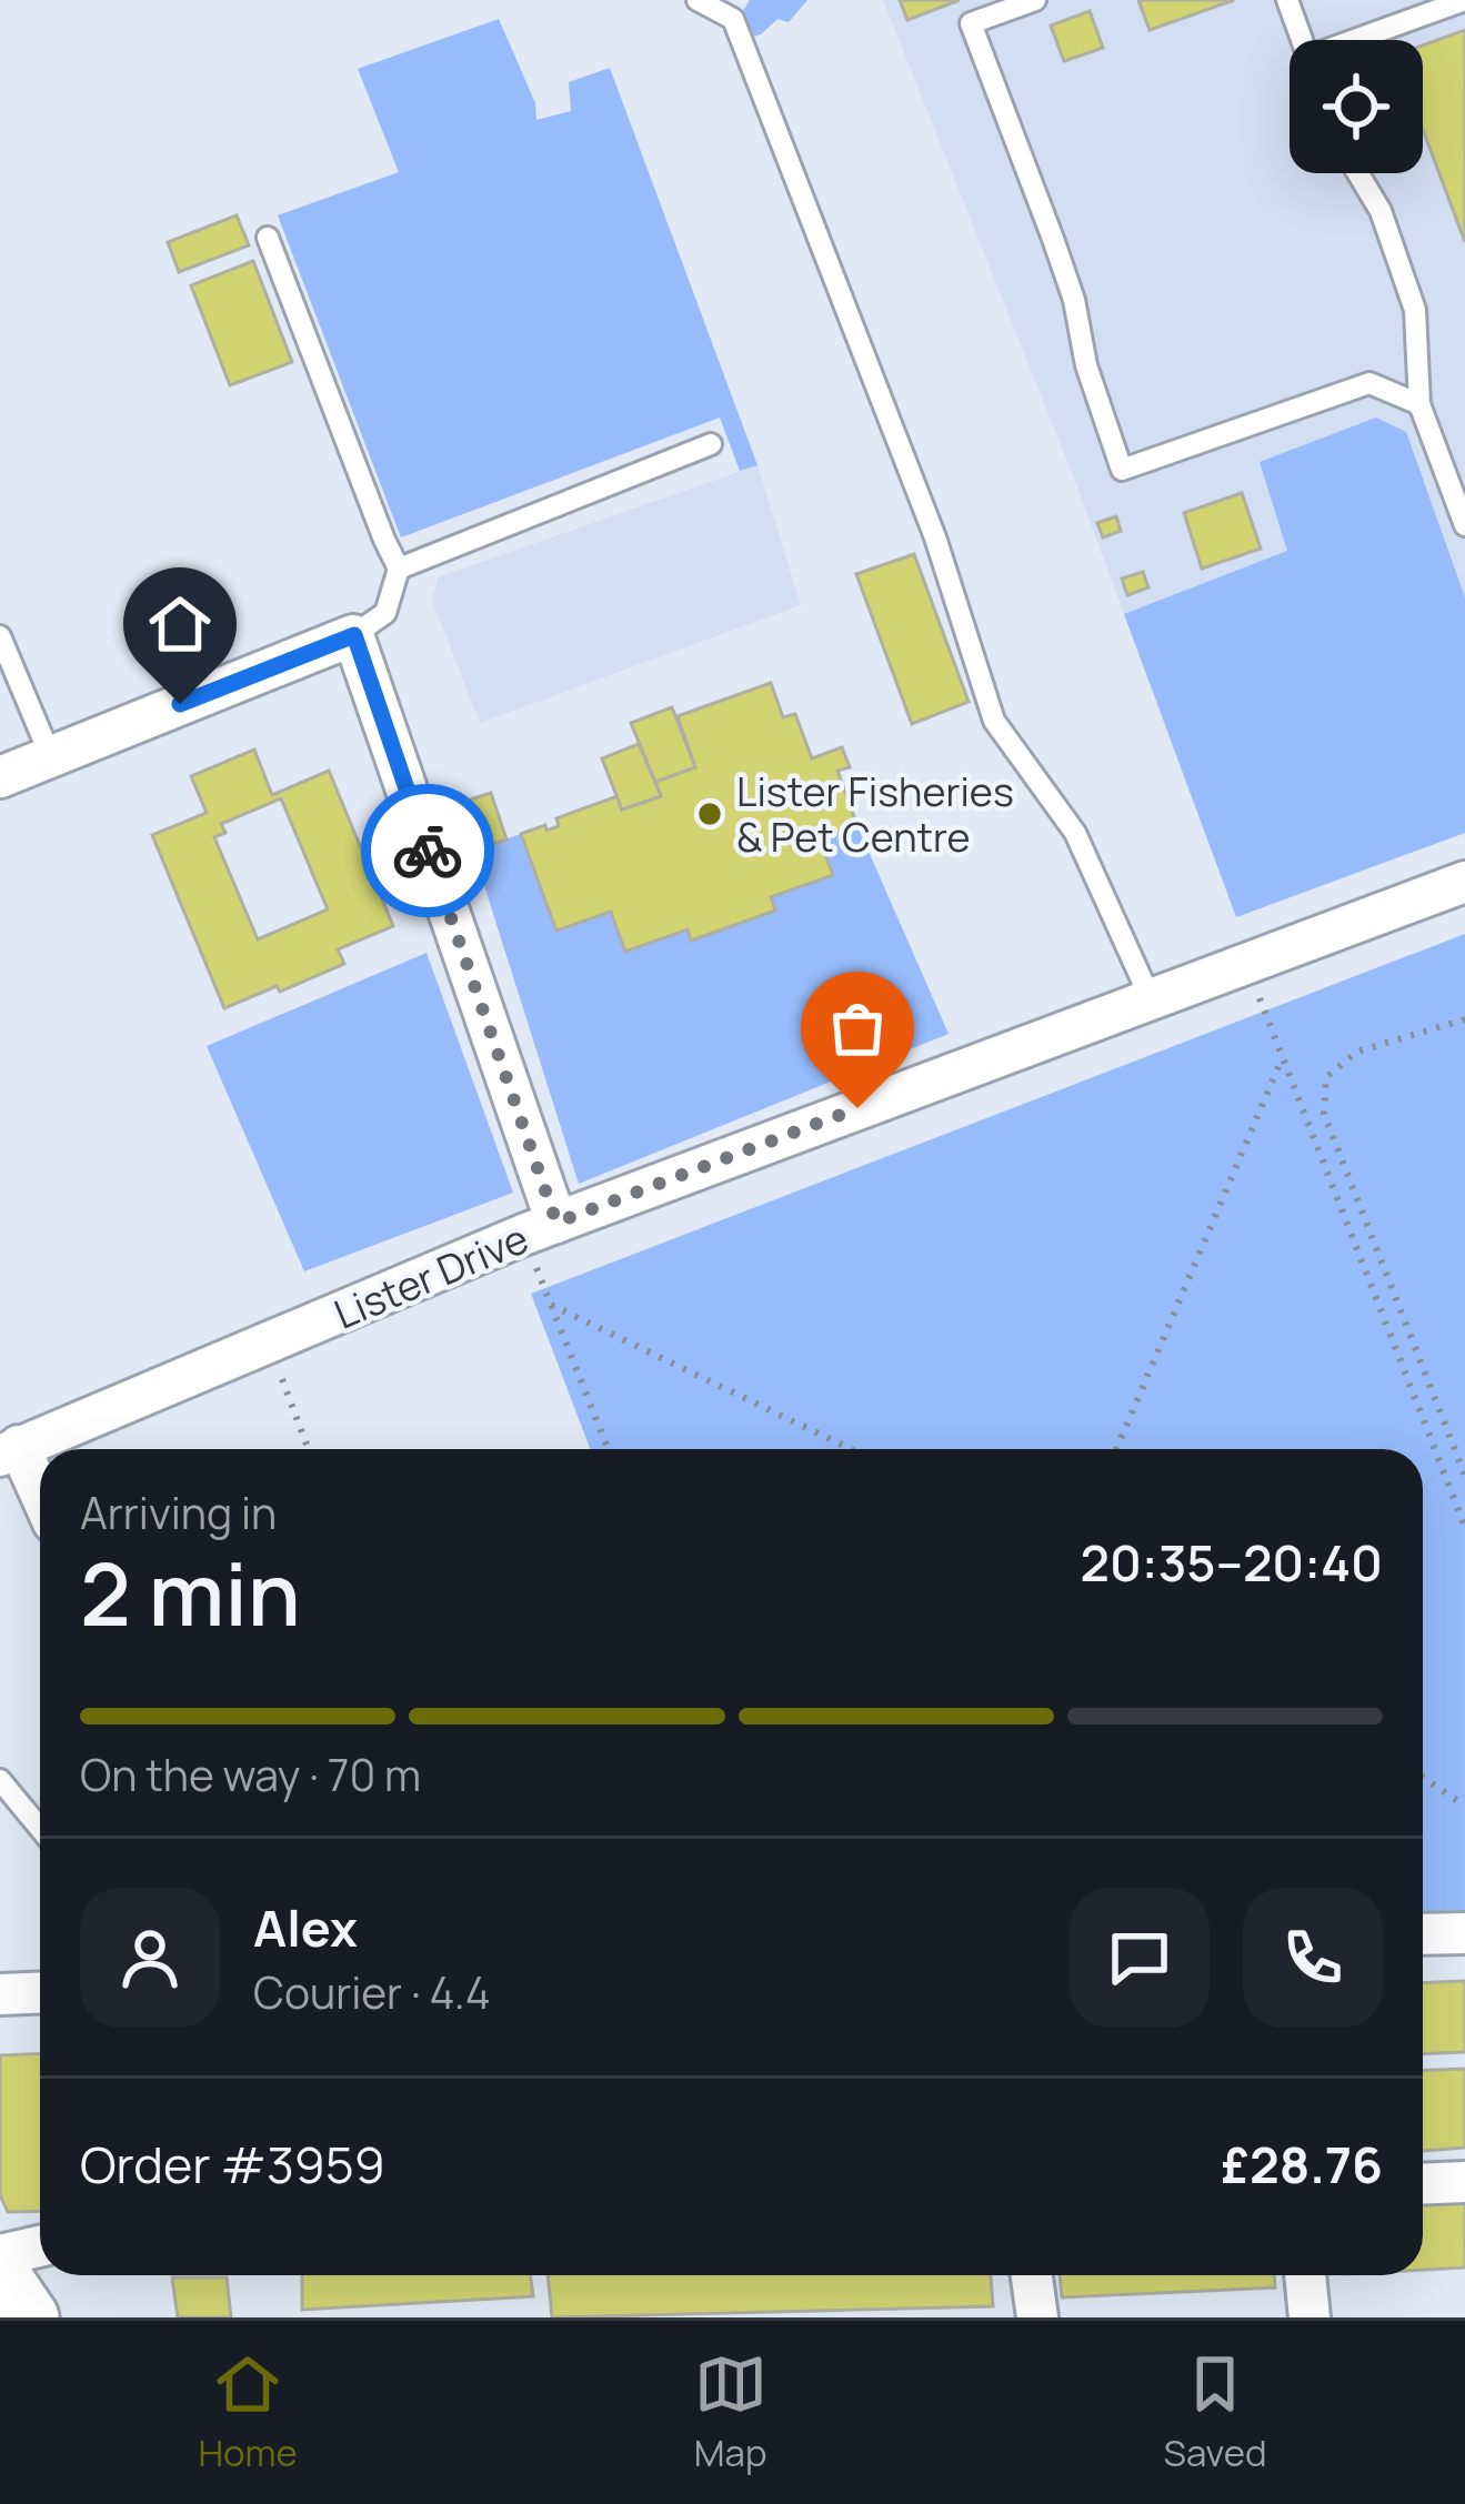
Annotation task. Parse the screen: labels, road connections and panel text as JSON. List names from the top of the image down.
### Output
{
  "streets": {
    "street": ["Lister Drive"]
  },
  "places": ["Lister Fisheries & Pet Centre"],
  "page": {
    "heading": ["2 min", "Arriving in", "20:35–20:40"],
    "panel": [
      "Alex",
      "Courier · 4.4",
      "Order #3959",
      "£28.76"
    ],
    "bar": "On the way · 70 m",
    "tabs": ["Home", "Map", "Saved"]
  }
}
